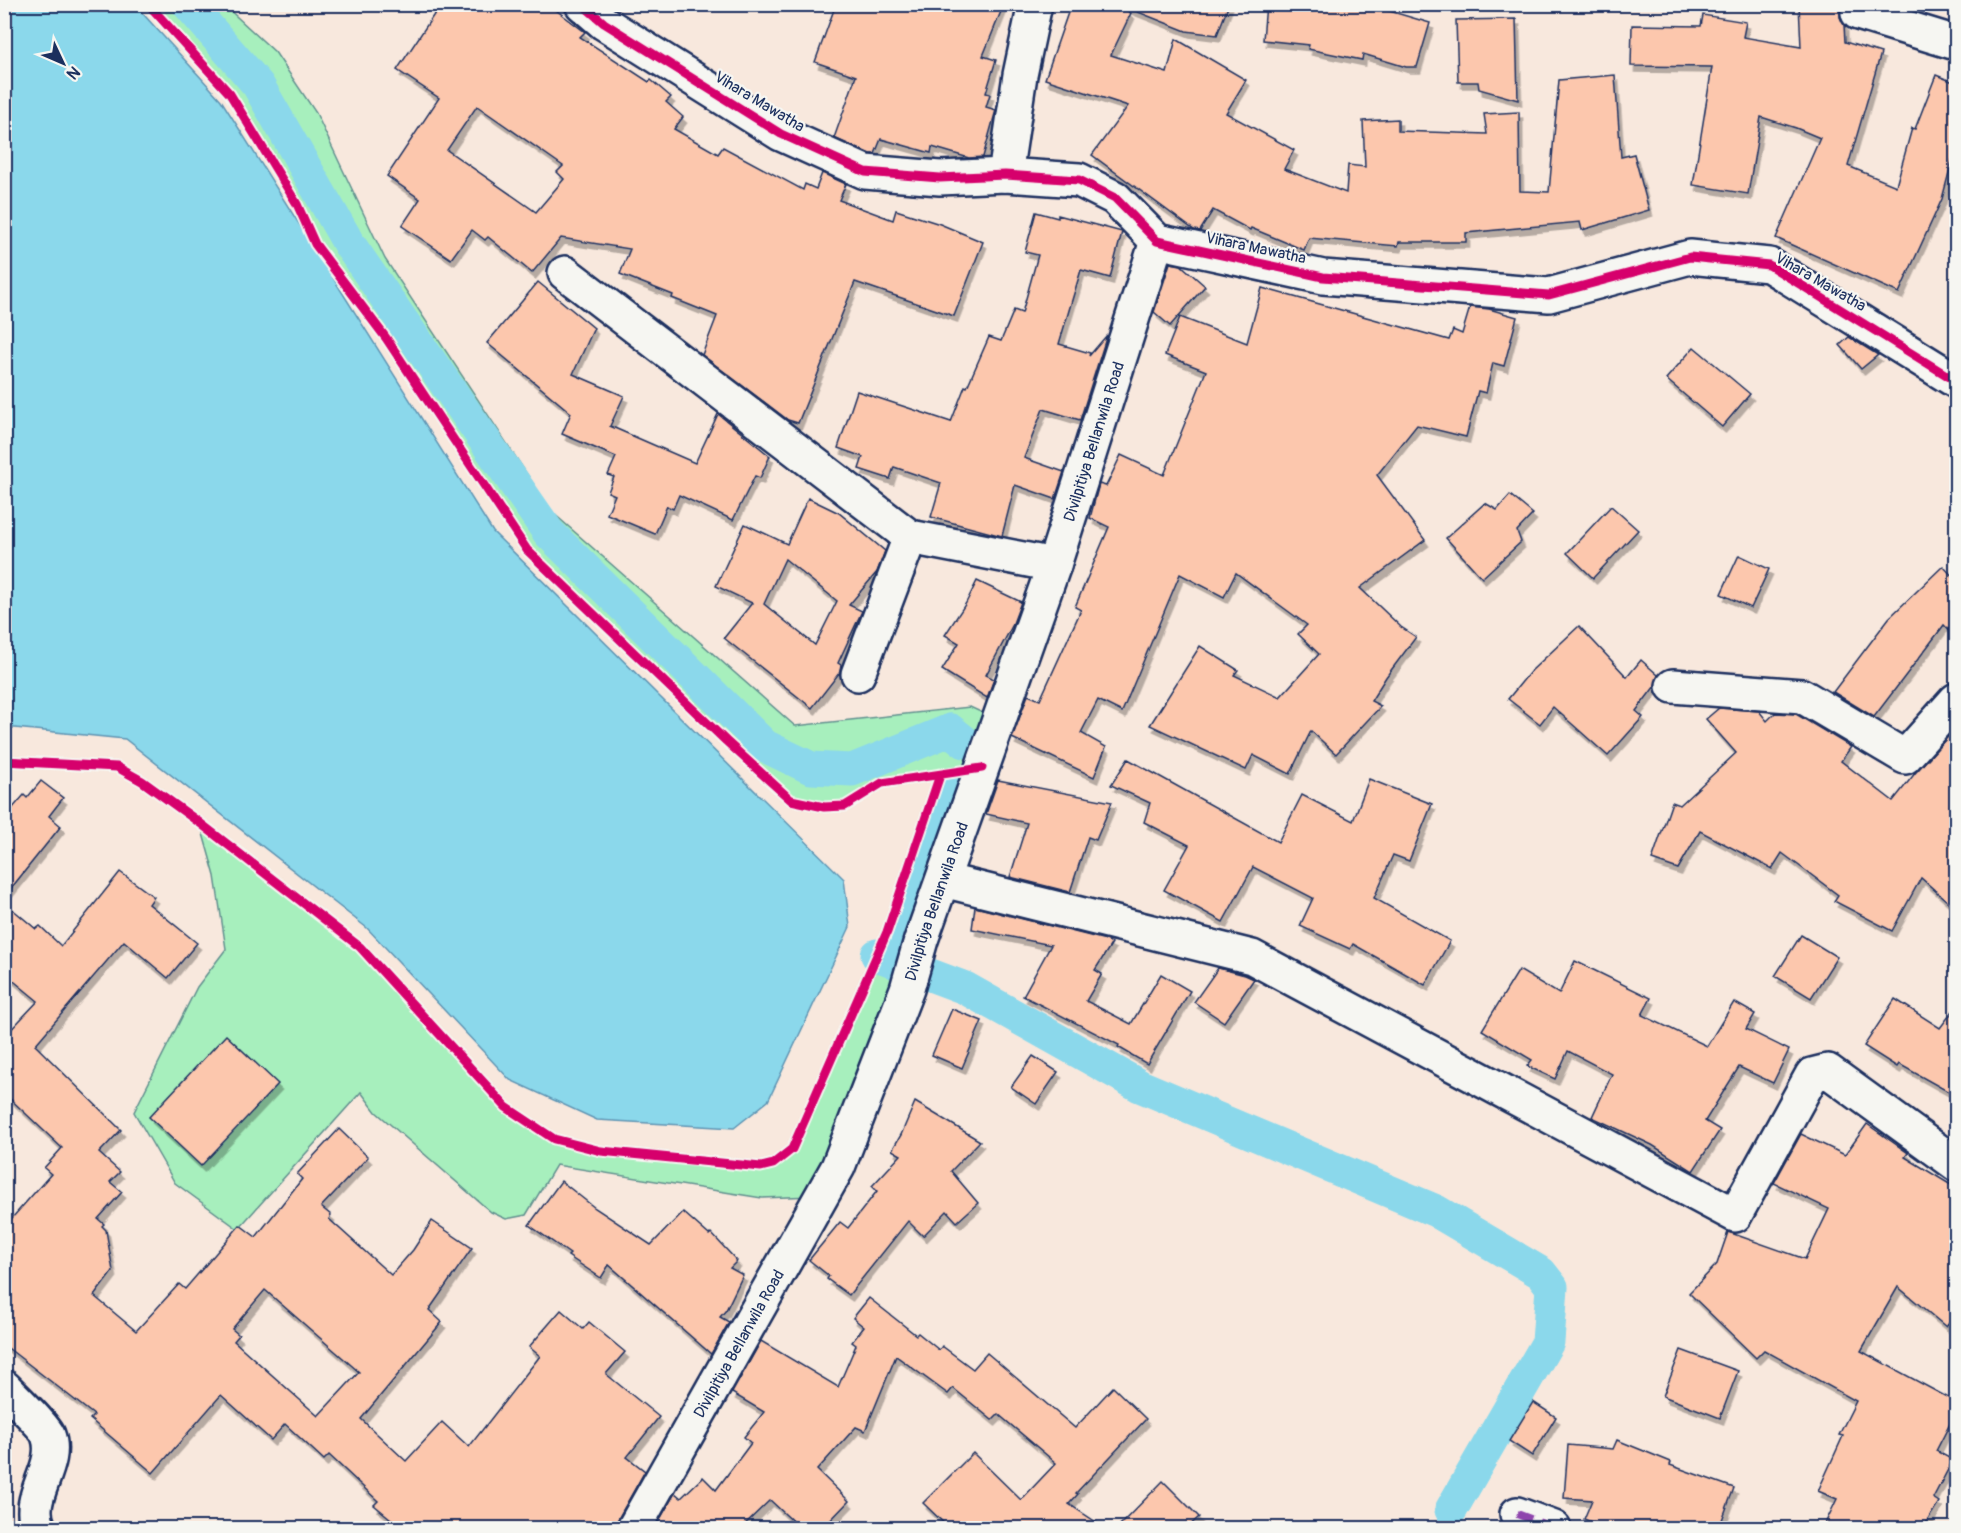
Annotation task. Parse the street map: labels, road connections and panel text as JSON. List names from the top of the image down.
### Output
{
  "streets": {
    "street": ["Vihara Mawatha", "Divilpitiya Bellanwila Road"]
  },
  "crossings": [
    ["Vihara Mawatha", "Divilpitiya Bellanwila Road"]
  ],
  "north": "bottom right"
}
